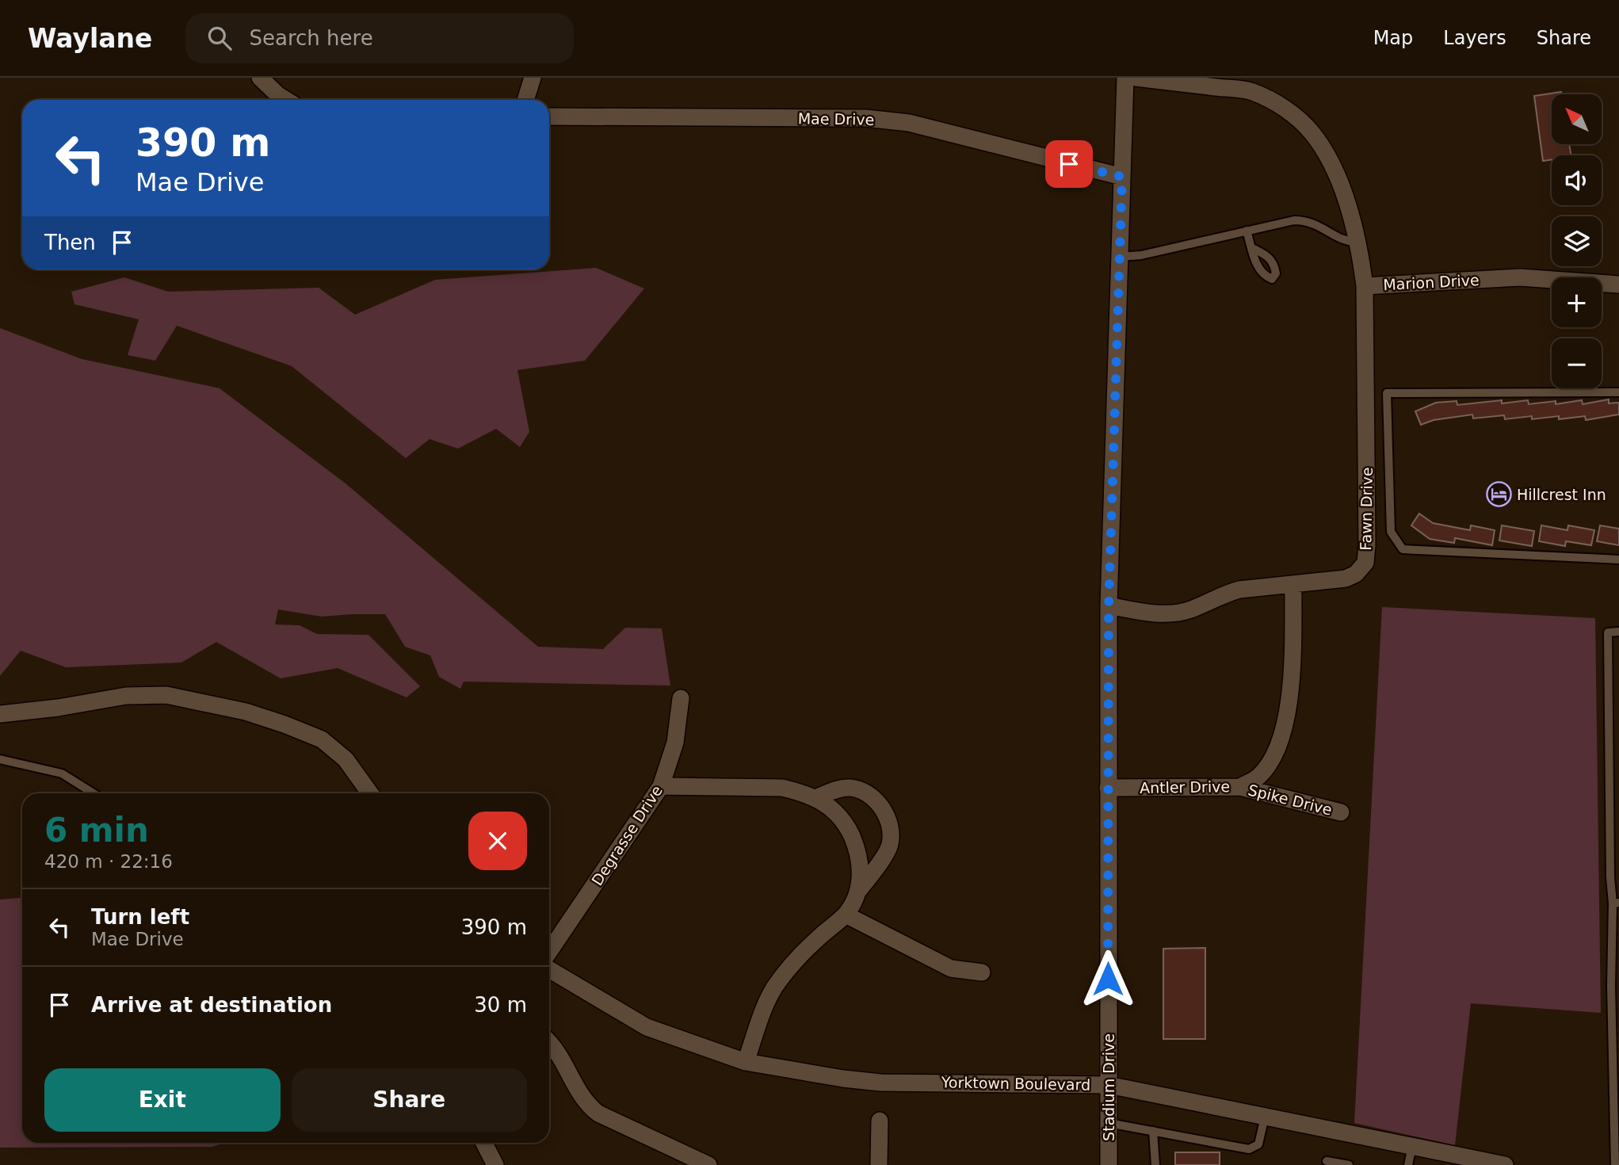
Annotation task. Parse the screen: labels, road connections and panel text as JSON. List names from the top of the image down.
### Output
{
  "streets": {
    "street": [
      "Mae Drive",
      "Marion Drive",
      "Fawn Drive",
      "Antler Drive",
      "Spike Drive",
      "Degrasse Drive",
      "Yorktown Boulevard",
      "Stadium Drive"
    ]
  },
  "crossings": [
    ["Mae Drive", "Stadium Drive"],
    ["Marion Drive", "Fawn Drive"],
    ["Fawn Drive", "Antler Drive"],
    ["Fawn Drive", "Stadium Drive"],
    ["Antler Drive", "Spike Drive"],
    ["Antler Drive", "Stadium Drive"],
    ["Yorktown Boulevard", "Stadium Drive"]
  ],
  "places": {
    "hotel": ["Hillcrest Inn"]
  },
  "north": "top left",
  "page": {
    "header": "Waylane",
    "search": "Search here",
    "nav": ["Map", "Layers", "Share"],
    "map_buttons": ["+", "−"],
    "turn": ["390 m", "Mae Drive"],
    "then": "Then",
    "heading": ["6 min", "420 m · 22:16"],
    "list": [
      {
        "name": "Turn left",
        "note": "Mae Drive",
        "value": "390 m"
      },
      {
        "name": "Arrive at destination",
        "value": "30 m"
      }
    ],
    "buttons": ["Exit", "Share"]
  }
}
